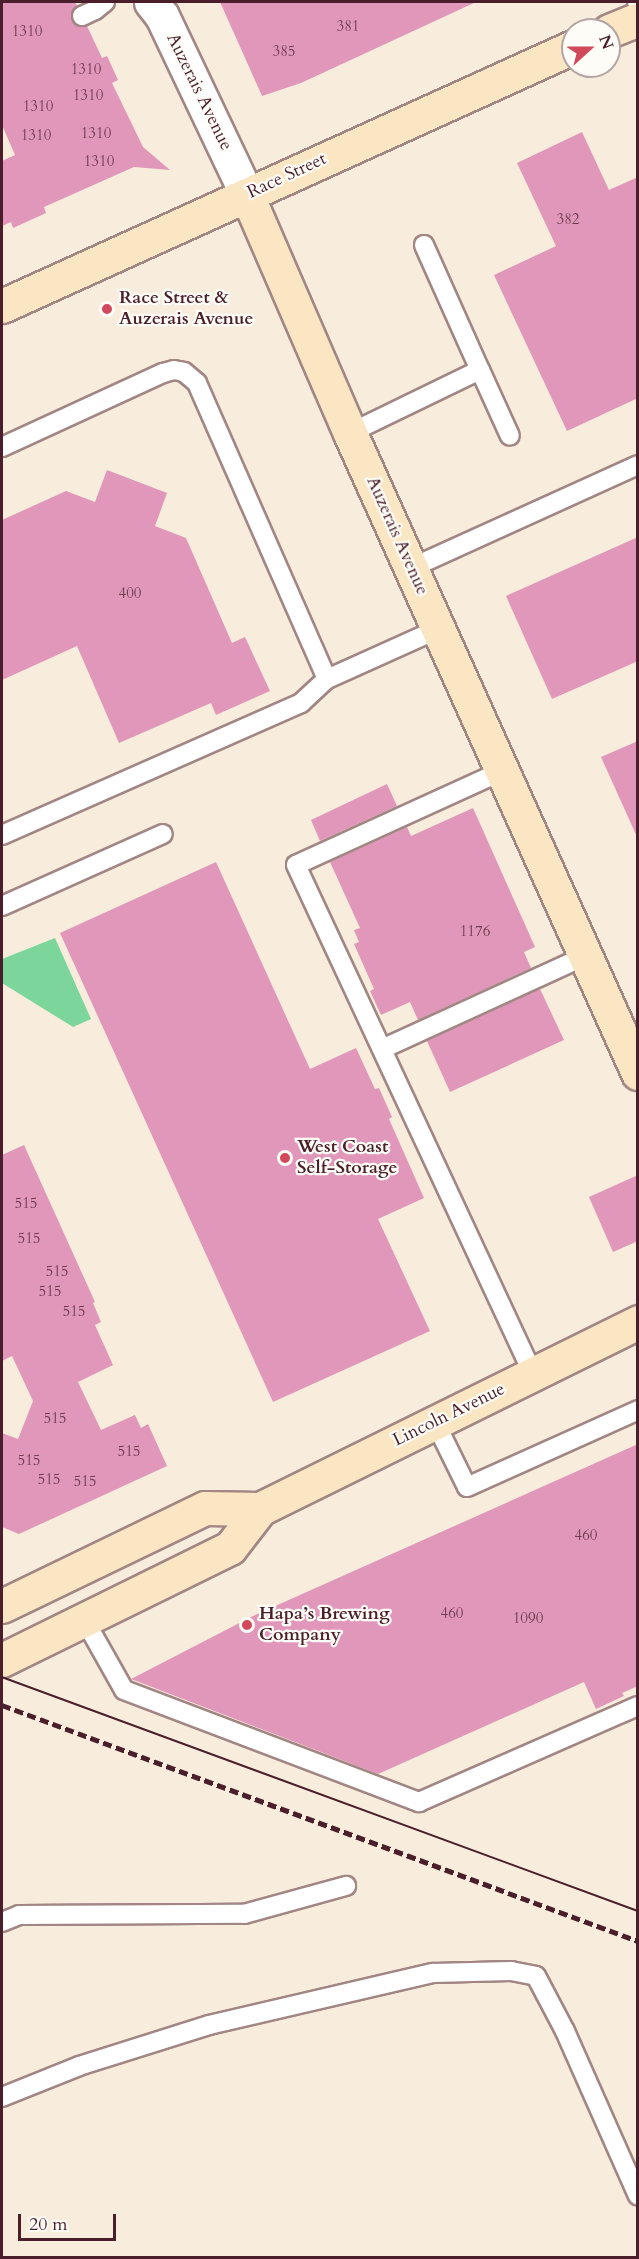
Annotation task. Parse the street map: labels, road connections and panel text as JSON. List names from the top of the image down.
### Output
{
  "streets": {
    "main road": ["Auzerais Avenue", "Race Street", "Lincoln Avenue"]
  },
  "crossings": [
    ["Auzerais Avenue", "Race Street"]
  ],
  "places": ["Race Street & Auzerais Avenue", "West Coast Self-Storage", "Hapa’s Brewing Company"],
  "house_numbers": [
    "381",
    "1310",
    "385",
    "1310",
    "1310",
    "1310",
    "1310",
    "1310",
    "1310",
    "382",
    "400",
    "1176",
    "515",
    "515",
    "515",
    "515",
    "515",
    "515",
    "515",
    "515",
    "515",
    "515",
    "460",
    "460",
    "1090"
  ],
  "scale_bar": "20 m",
  "north": "right"
}
